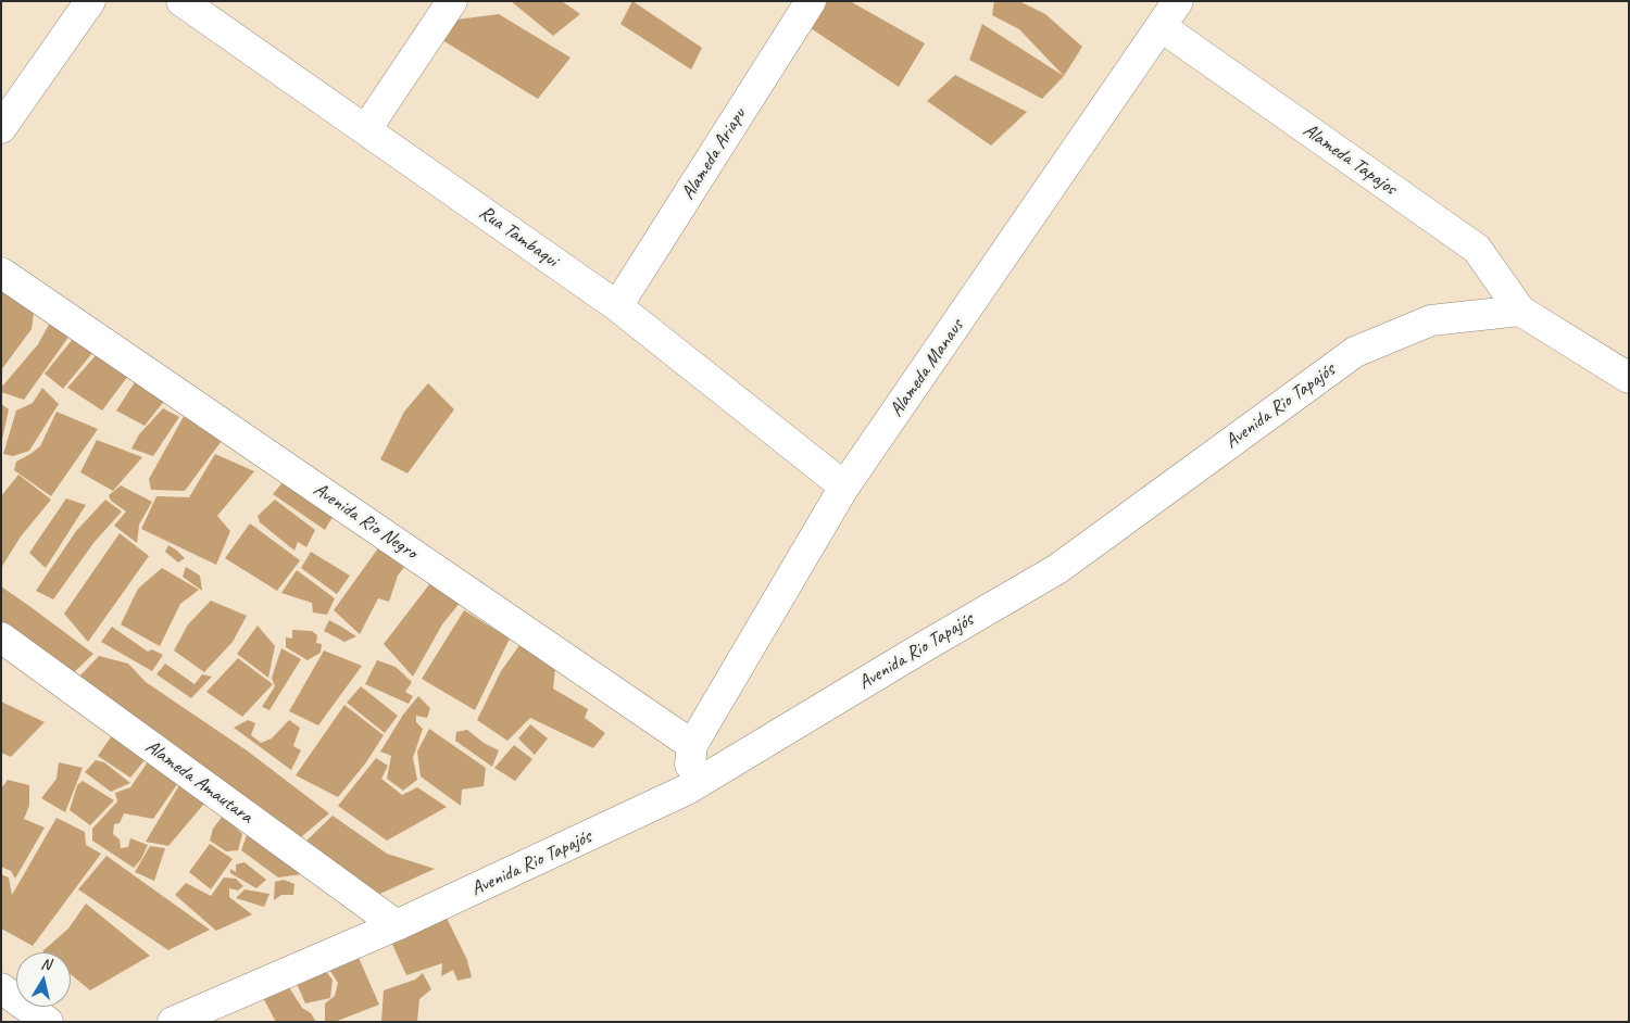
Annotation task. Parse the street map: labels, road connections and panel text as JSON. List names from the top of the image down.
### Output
{
  "streets": {
    "street": [
      "Alameda Ariapu",
      "Alameda Tapajos",
      "Rua Tambaqui",
      "Alameda Manaus",
      "Avenida Rio Tapajós",
      "Avenida Rio Negro",
      "Alameda Amautara"
    ]
  },
  "crossings": [
    ["Alameda Ariapu", "Rua Tambaqui"],
    ["Alameda Tapajos", "Alameda Manaus"],
    ["Alameda Tapajos", "Avenida Rio Tapajós"],
    ["Rua Tambaqui", "Alameda Manaus"],
    ["Alameda Manaus", "Avenida Rio Negro"],
    ["Avenida Rio Tapajós", "Alameda Amautara"]
  ],
  "north": "top"
}
